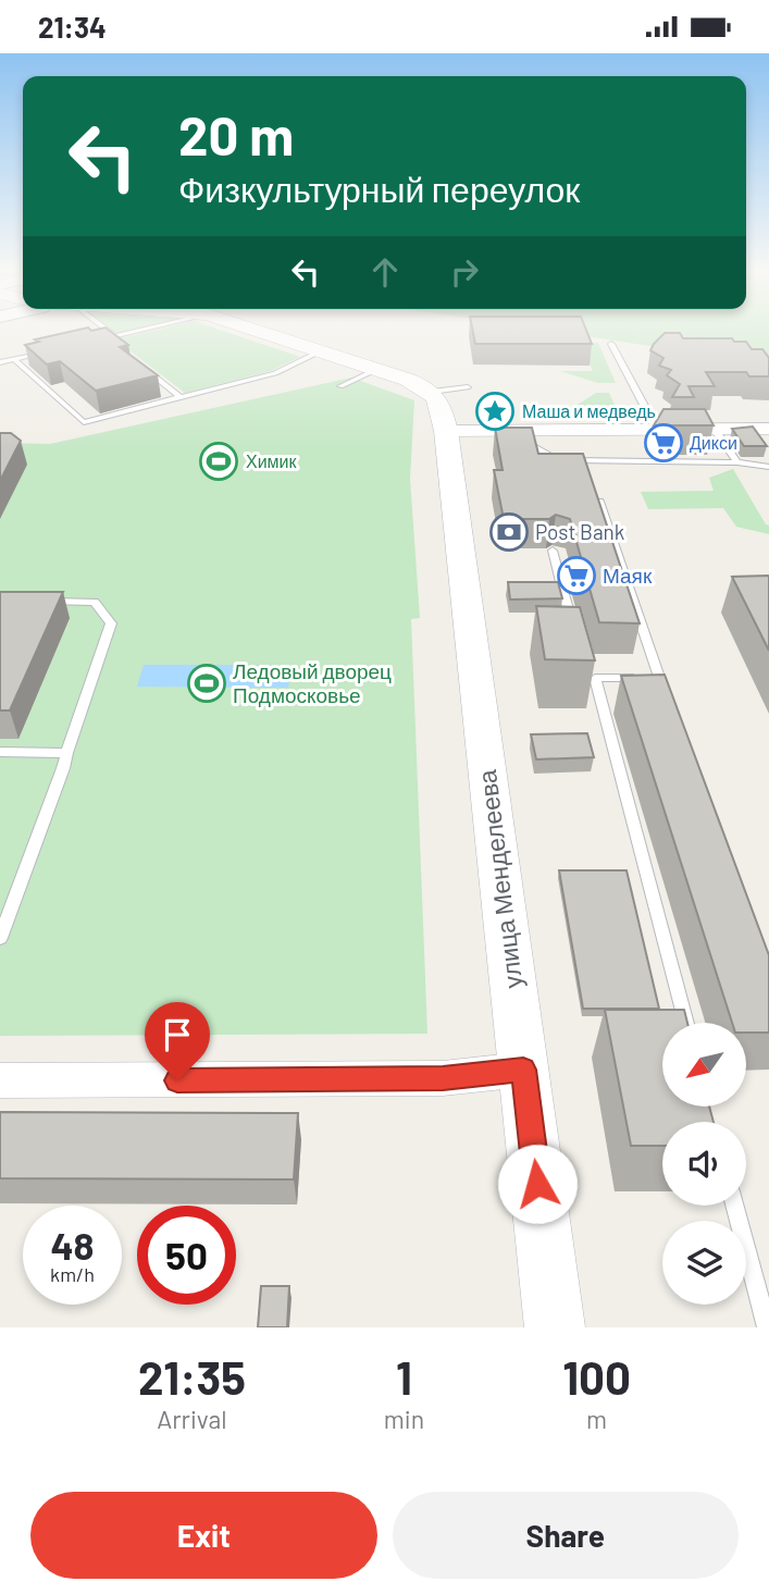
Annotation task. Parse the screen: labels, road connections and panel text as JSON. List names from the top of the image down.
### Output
{
  "streets": {
    "main road": ["улица Менделеева"]
  },
  "places": {
    "place": ["Маша и медведь"],
    "supermarket": ["Дикси", "Маяк"],
    "sports": ["Химик", "Ледовый дворец Подмосковье"],
    "bank": ["Post Bank"]
  },
  "north": "bottom left",
  "page": {
    "status": "21:34",
    "turn": ["20 m", "Физкультурный переулок"],
    "speed": "48 km/h",
    "limit": "50",
    "eta": [
      "21:35",
      "Arrival",
      "1",
      "min",
      "100",
      "m"
    ],
    "buttons": ["Exit", "Share"]
  }
}
